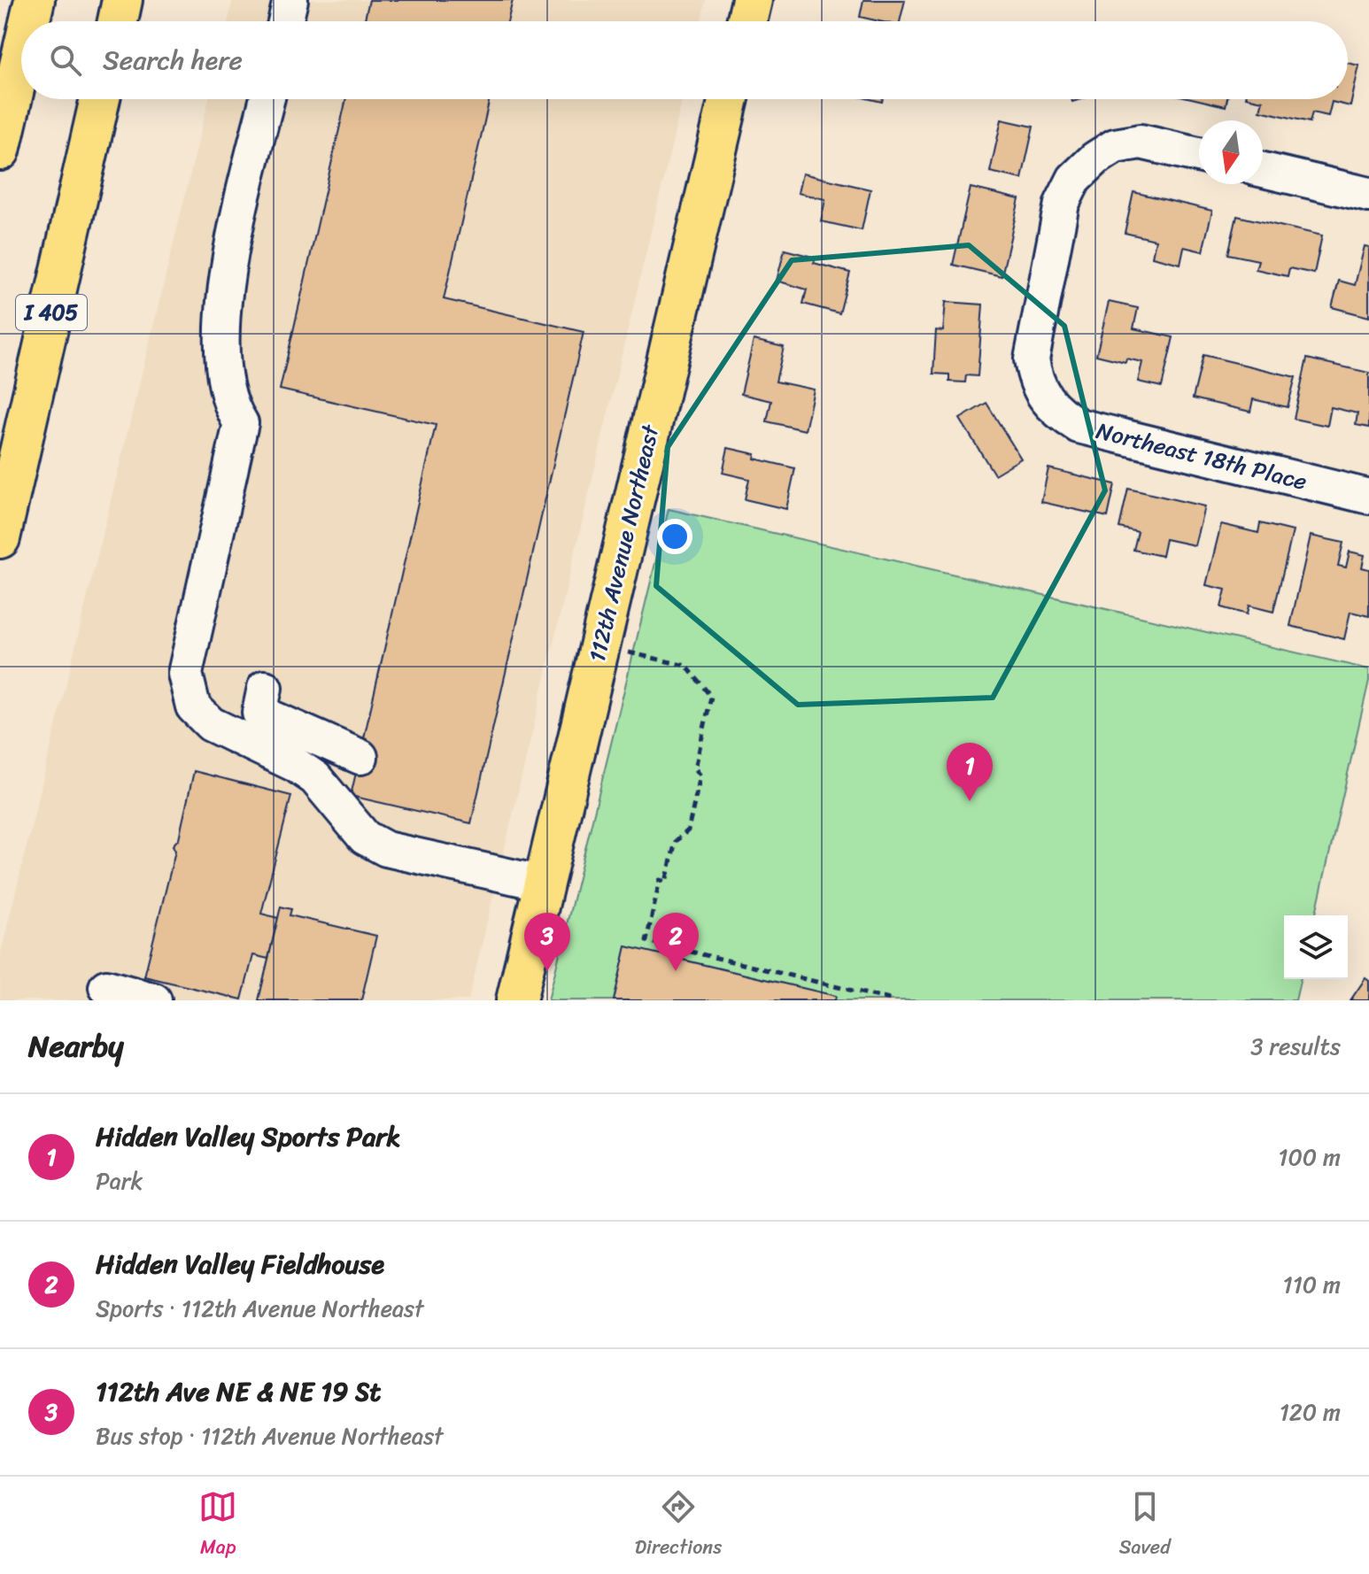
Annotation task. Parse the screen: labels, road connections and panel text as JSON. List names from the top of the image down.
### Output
{
  "streets": {
    "main road": ["I 405", "112th Avenue Northeast"],
    "street": ["Northeast 18th Place"]
  },
  "north": "bottom",
  "page": {
    "search": "Search here",
    "pins": ["1", "2", "3"],
    "heading": ["Nearby", "3 results"],
    "list": [
      {
        "mark": "1",
        "name": "Hidden Valley Sports Park",
        "note": "Park",
        "value": "100 m"
      },
      {
        "mark": "2",
        "name": "Hidden Valley Fieldhouse",
        "note": "Sports · 112th Avenue Northeast",
        "value": "110 m"
      },
      {
        "mark": "3",
        "name": "112th Ave NE & NE 19 St",
        "note": "Bus stop · 112th Avenue Northeast",
        "value": "120 m"
      }
    ],
    "nav": ["Map", "Directions", "Saved"]
  }
}
